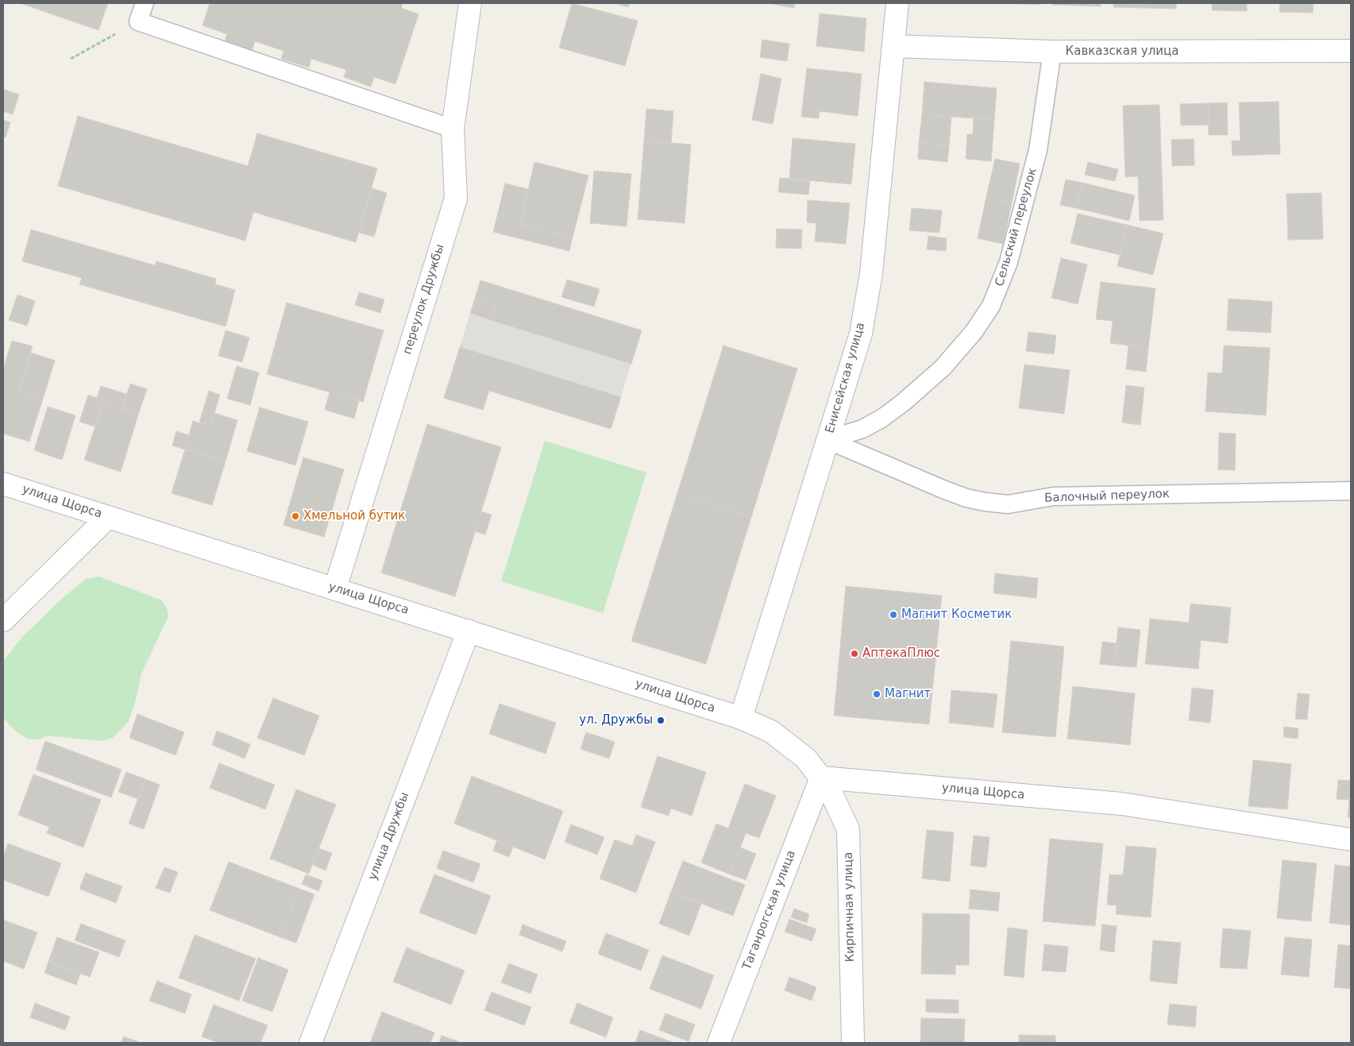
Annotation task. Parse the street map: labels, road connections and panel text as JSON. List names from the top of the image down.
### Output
{
  "streets": {
    "street": [
      "Кавказская улица",
      "переулок Дружбы",
      "Енисейская улица",
      "улица Щорса",
      "улица Дружбы",
      "Кирпичная улица",
      "Таганрогская улица"
    ],
    "lane": ["Сельский переулок", "Балочный переулок"]
  },
  "crossings": [
    ["Кавказская улица", "Сельский переулок"],
    ["Кавказская улица", "Енисейская улица"],
    ["Сельский переулок", "Енисейская улица"],
    ["Сельский переулок", "Балочный переулок"],
    ["переулок Дружбы", "улица Щорса"],
    ["Енисейская улица", "Балочный переулок"],
    ["Енисейская улица", "улица Щорса"],
    ["улица Щорса", "улица Дружбы"],
    ["улица Щорса", "Кирпичная улица"],
    ["улица Щорса", "Таганрогская улица"],
    ["Кирпичная улица", "Таганрогская улица"]
  ],
  "places": [
    "Хмельной бутик",
    "Магнит Косметик",
    "АптекаПлюс",
    "Магнит",
    "ул. Дружбы"
  ]
}
